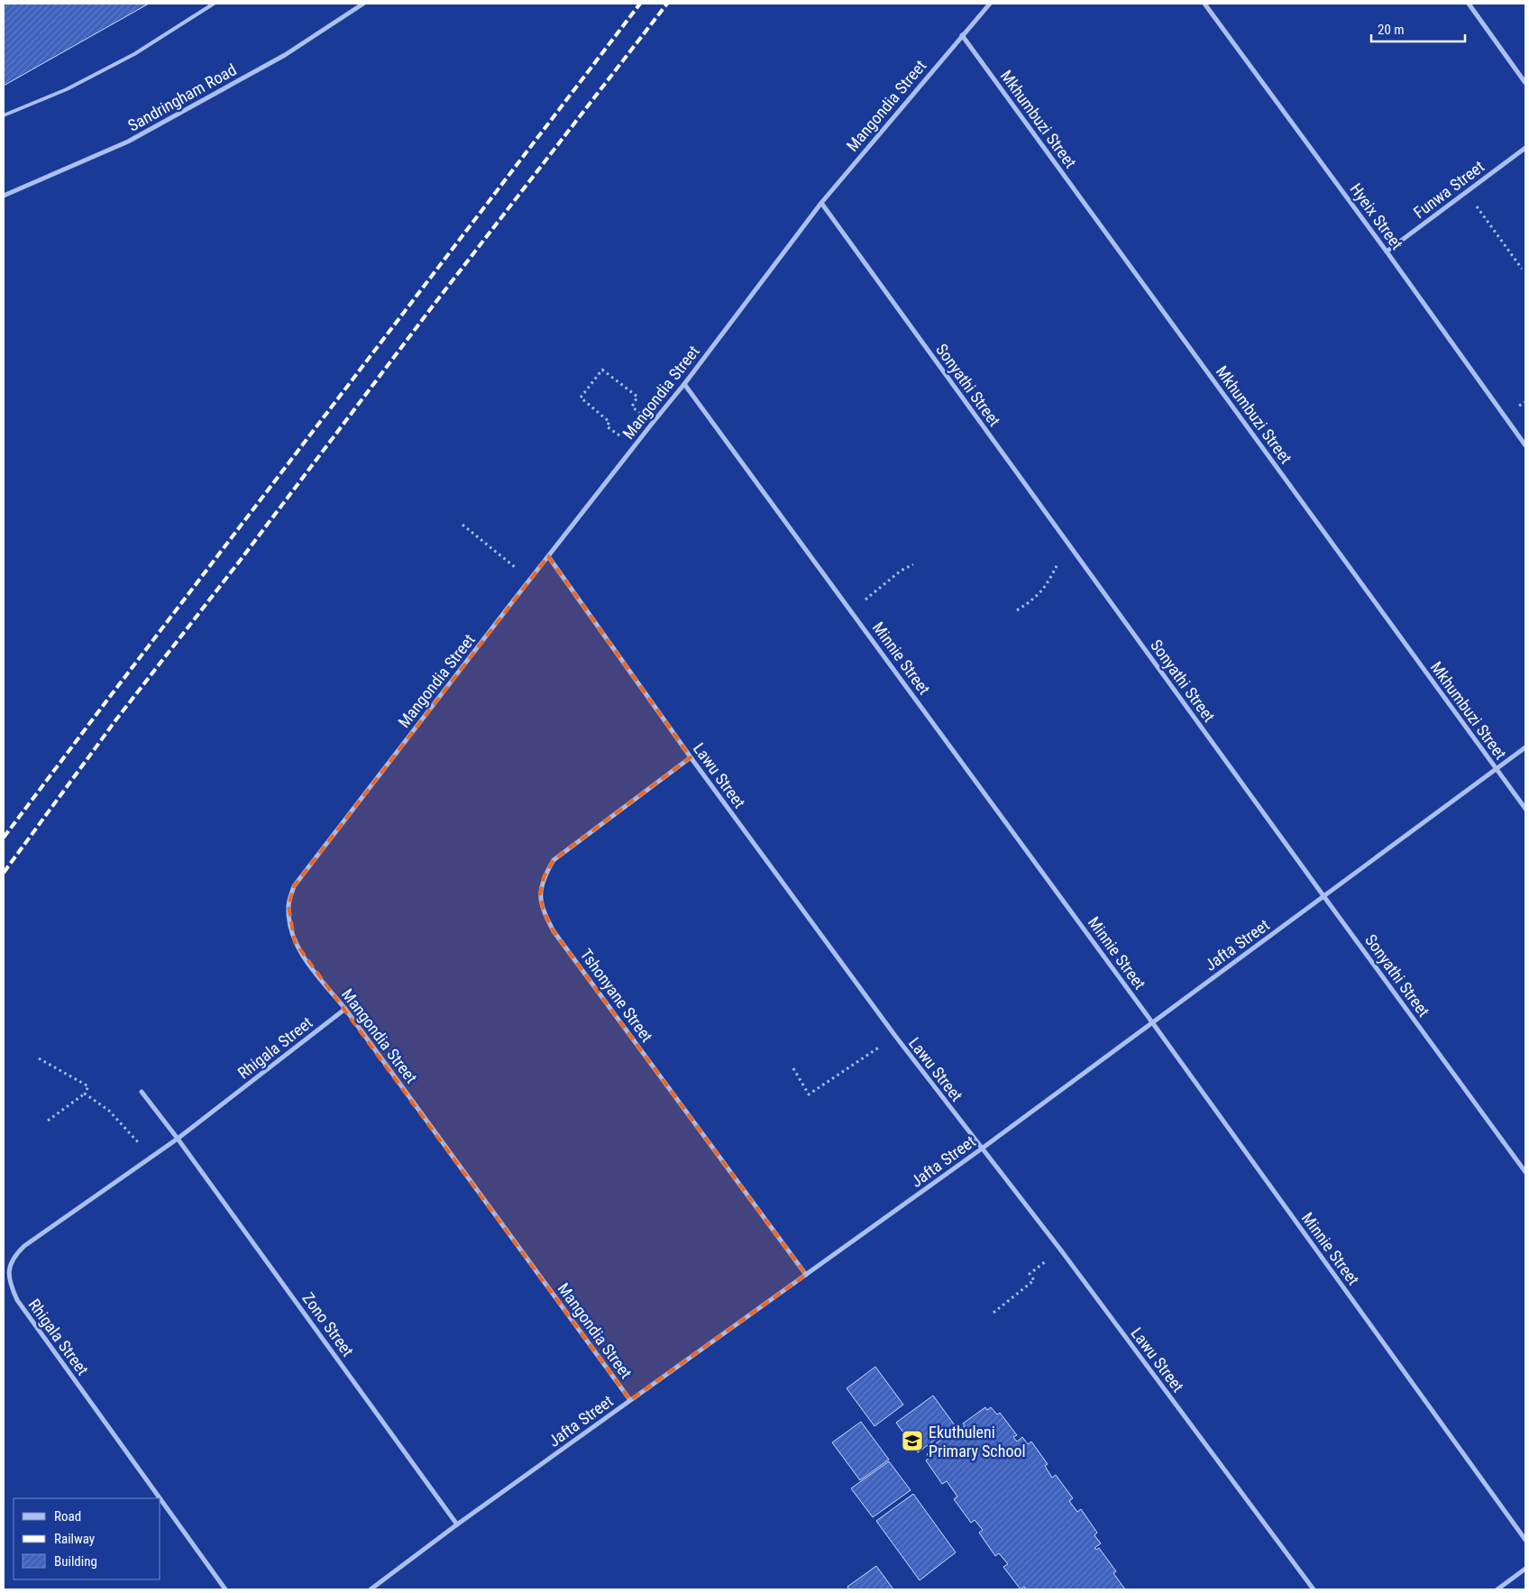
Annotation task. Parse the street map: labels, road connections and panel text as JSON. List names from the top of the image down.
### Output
{
  "streets": {
    "street": [
      "Sandringham Road",
      "Mangondia Street",
      "Mkhumbuzi Street",
      "Funwa Street",
      "Hyeix Street",
      "Sonyathi Street",
      "Minnie Street",
      "Lawu Street",
      "Jafta Street",
      "Tshonyane Street",
      "Rhigala Street",
      "Zono Street"
    ]
  },
  "crossings": [
    ["Mangondia Street", "Mkhumbuzi Street"],
    ["Mangondia Street", "Sonyathi Street"],
    ["Mangondia Street", "Minnie Street"],
    ["Mangondia Street", "Lawu Street"],
    ["Mangondia Street", "Jafta Street"],
    ["Mangondia Street", "Rhigala Street"],
    ["Mkhumbuzi Street", "Jafta Street"],
    ["Funwa Street", "Hyeix Street"],
    ["Sonyathi Street", "Jafta Street"],
    ["Minnie Street", "Jafta Street"],
    ["Lawu Street", "Jafta Street"],
    ["Lawu Street", "Tshonyane Street"],
    ["Jafta Street", "Tshonyane Street"],
    ["Jafta Street", "Zono Street"],
    ["Rhigala Street", "Zono Street"]
  ],
  "places": {
    "school or university": ["Ekuthuleni Primary School"]
  },
  "legend": ["Road", "Railway", "Building"],
  "scale_bar": "20 m"
}
